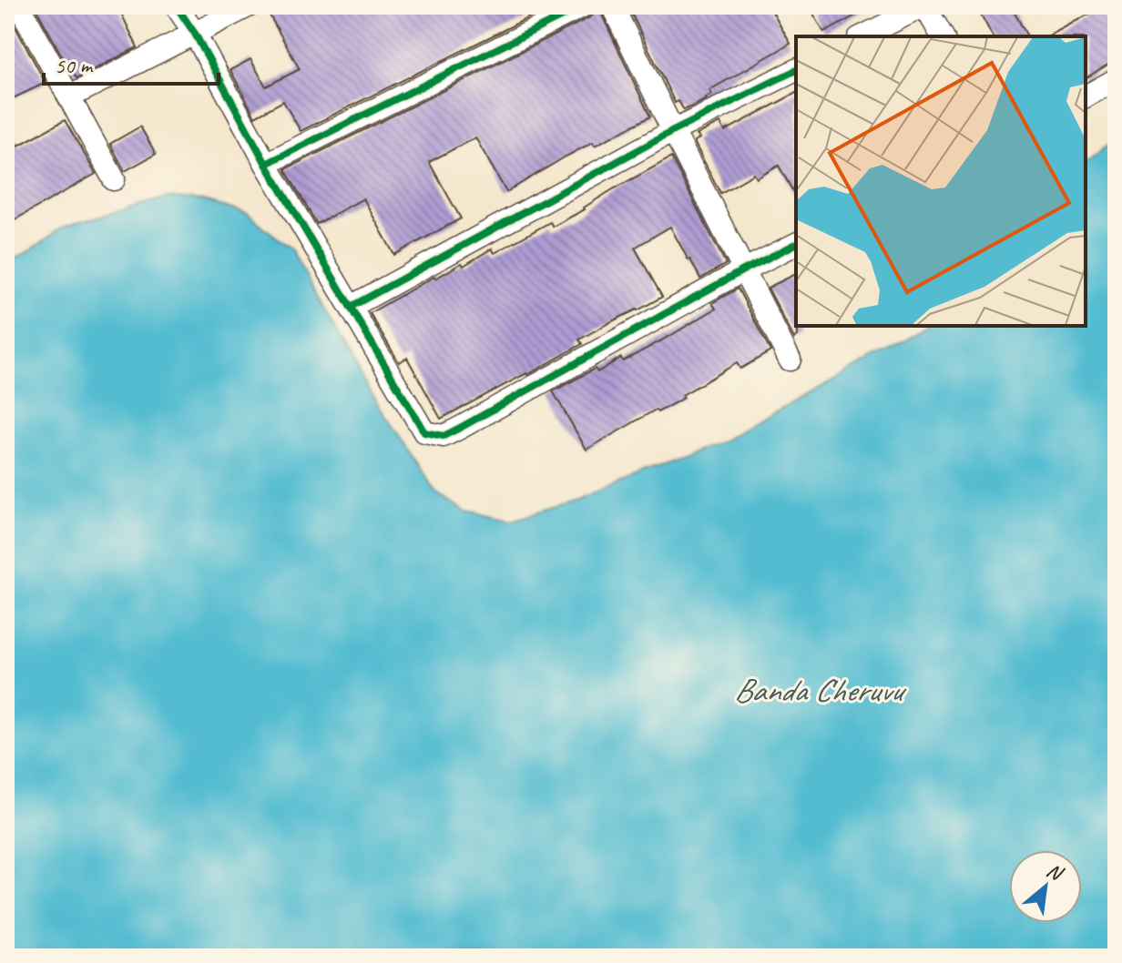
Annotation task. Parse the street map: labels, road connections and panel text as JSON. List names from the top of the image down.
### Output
{
  "water": ["Banda Cheruvu"],
  "scale_bar": "50 m",
  "north": "top right"
}
